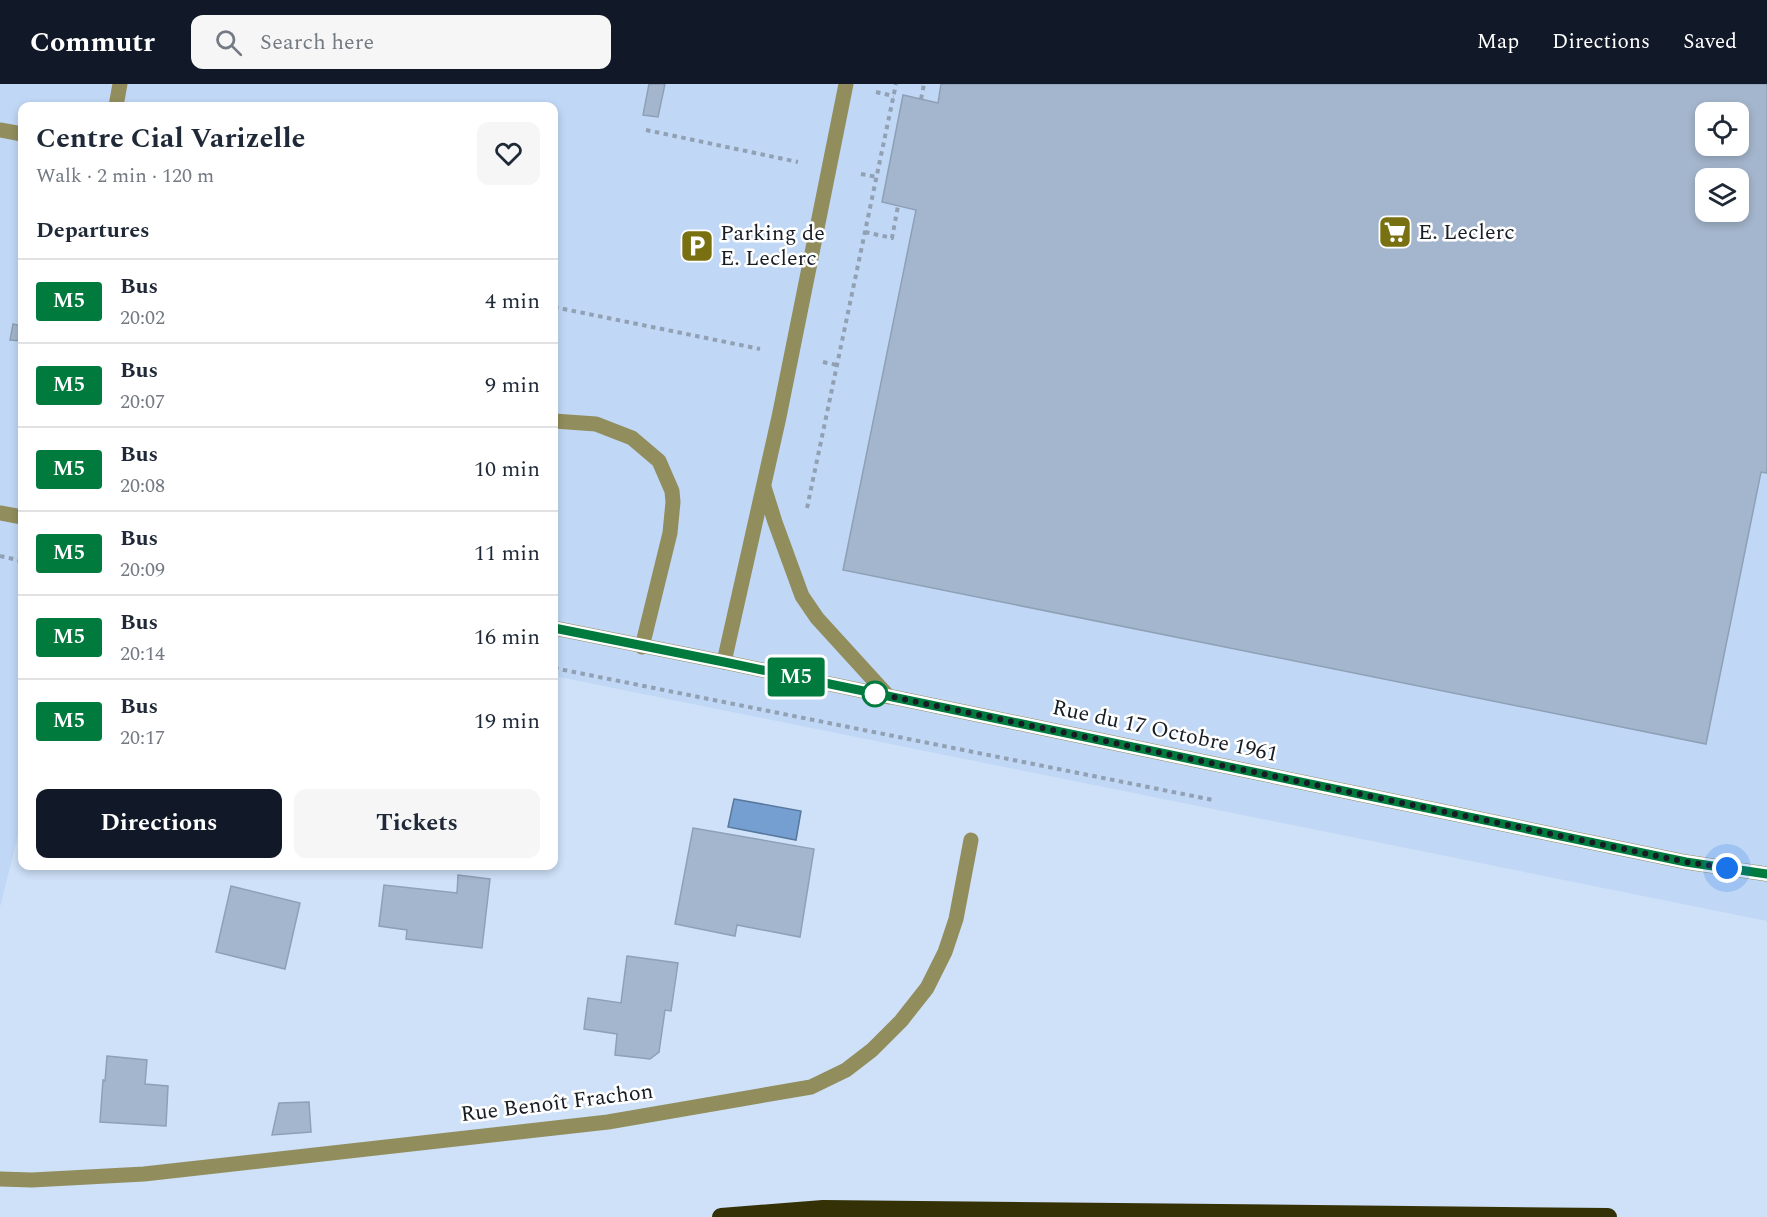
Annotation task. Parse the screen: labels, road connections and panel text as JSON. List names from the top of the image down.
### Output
{
  "streets": {
    "street": ["Rue du 17 Octobre 1961", "Rue Benoît Frachon"]
  },
  "places": {
    "supermarket": ["E. Leclerc"],
    "parking": ["Parking de E. Leclerc"]
  },
  "lines": ["bus line M5"],
  "page": {
    "header": "Commutr",
    "search": "Search here",
    "nav": ["Map", "Directions", "Saved"],
    "on_map": "M5",
    "heading": [
      ["Centre Cial Varizelle", "Walk · 2 min · 120 m"],
      "Departures"
    ],
    "list": [
      {
        "mark": "M5",
        "name": "Bus",
        "note": "20:02",
        "value": "4 min"
      },
      {
        "mark": "M5",
        "name": "Bus",
        "note": "20:07",
        "value": "9 min"
      },
      {
        "mark": "M5",
        "name": "Bus",
        "note": "20:08",
        "value": "10 min"
      },
      {
        "mark": "M5",
        "name": "Bus",
        "note": "20:09",
        "value": "11 min"
      },
      {
        "mark": "M5",
        "name": "Bus",
        "note": "20:14",
        "value": "16 min"
      },
      {
        "mark": "M5",
        "name": "Bus",
        "note": "20:17",
        "value": "19 min"
      }
    ],
    "buttons": ["Directions", "Tickets"]
  }
}
